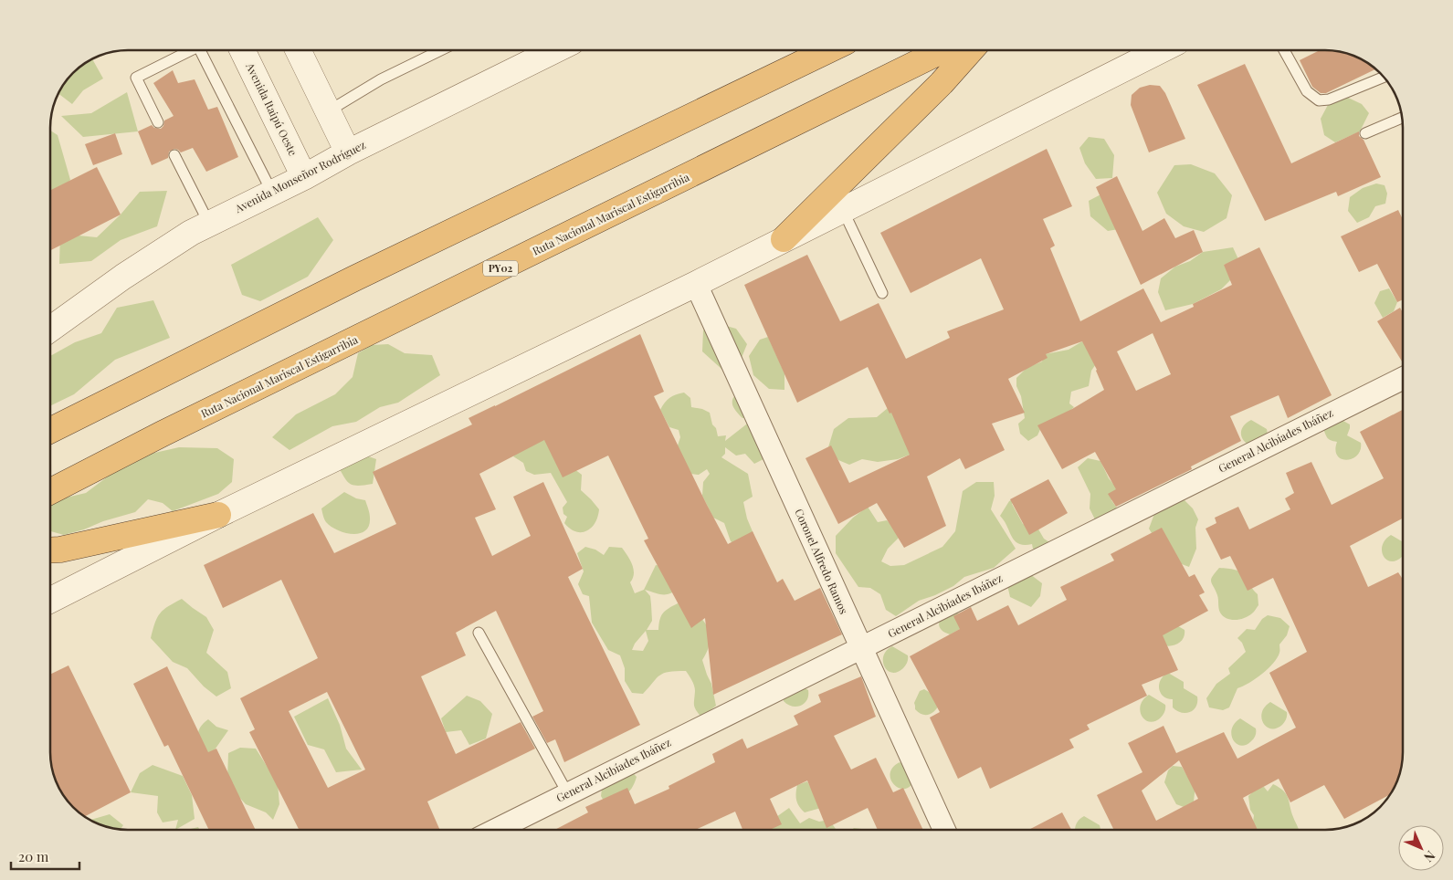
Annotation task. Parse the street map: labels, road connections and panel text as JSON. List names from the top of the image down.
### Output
{
  "streets": {
    "highway": ["Ruta Nacional Mariscal Estigarribia", "PY02"],
    "street": [
      "Avenida Itaipú Oeste",
      "Avenida Monseñor Rodríguez",
      "General Alcibíades Ibáñez",
      "Coronel Alfredo Ramos"
    ]
  },
  "crossings": [
    ["Avenida Itaipú Oeste", "Avenida Monseñor Rodríguez"],
    ["General Alcibíades Ibáñez", "Coronel Alfredo Ramos"]
  ],
  "scale_bar": "20 m",
  "north": "bottom right"
}
